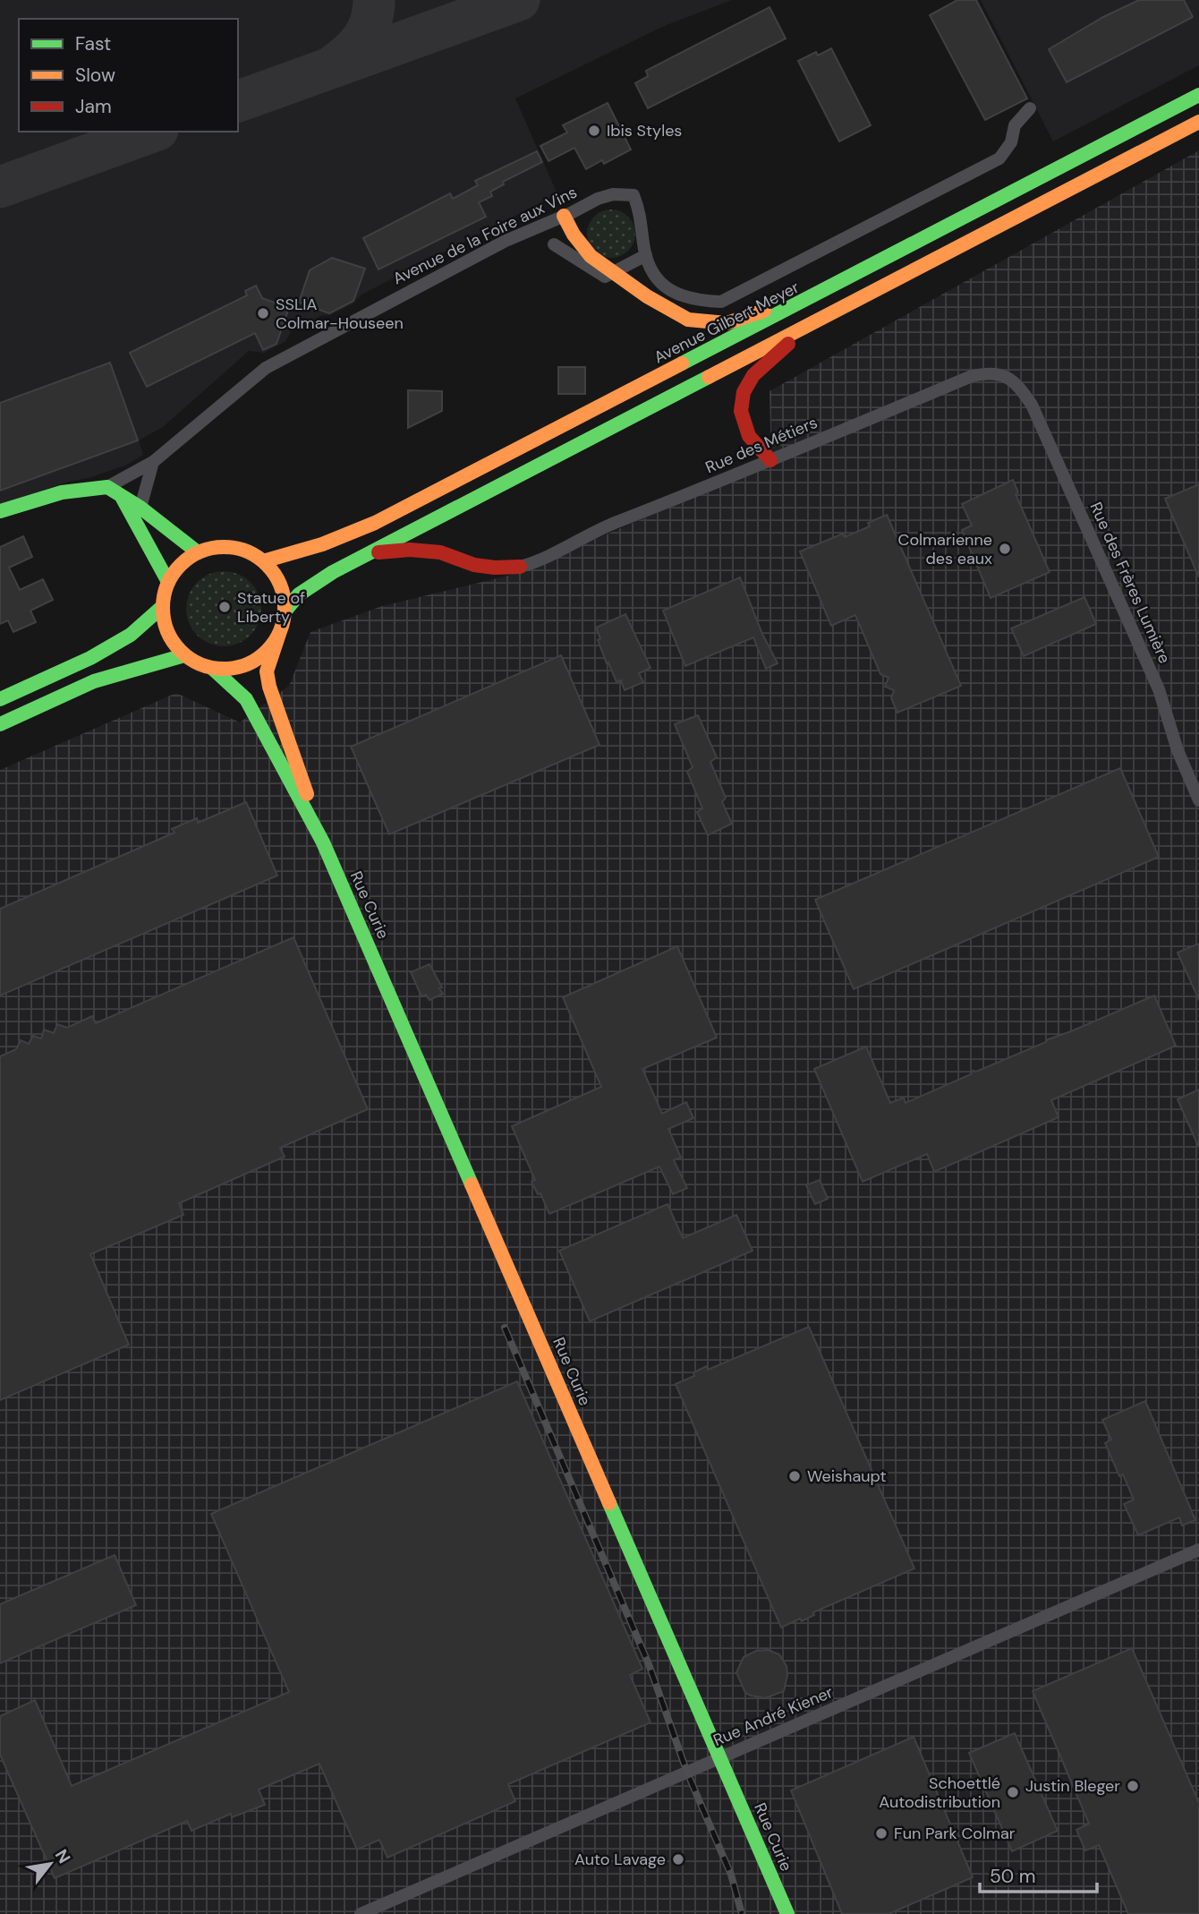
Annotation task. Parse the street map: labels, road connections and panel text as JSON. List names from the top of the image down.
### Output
{
  "streets": {
    "main road": ["Avenue de la Foire aux Vins", "Avenue Gilbert Meyer", "Rue Curie"],
    "street": ["Rue des Métiers", "Rue des Frères Lumière", "Rue André Kiener"]
  },
  "crossings": [
    ["Avenue Gilbert Meyer", "Rue Curie"],
    ["Rue des Métiers", "Rue des Frères Lumière"],
    ["Rue Curie", "Rue André Kiener"]
  ],
  "places": [
    "Ibis Styles",
    "SSLIA Colmar-Houseen",
    "Colmarienne des eaux",
    "Statue of Liberty",
    "Weishaupt",
    "Justin Bleger",
    "Schoettlé Autodistribution",
    "Fun Park Colmar",
    "Auto Lavage"
  ],
  "legend": ["Fast", "Slow", "Jam"],
  "scale_bar": "50 m",
  "north": "top right"
}
